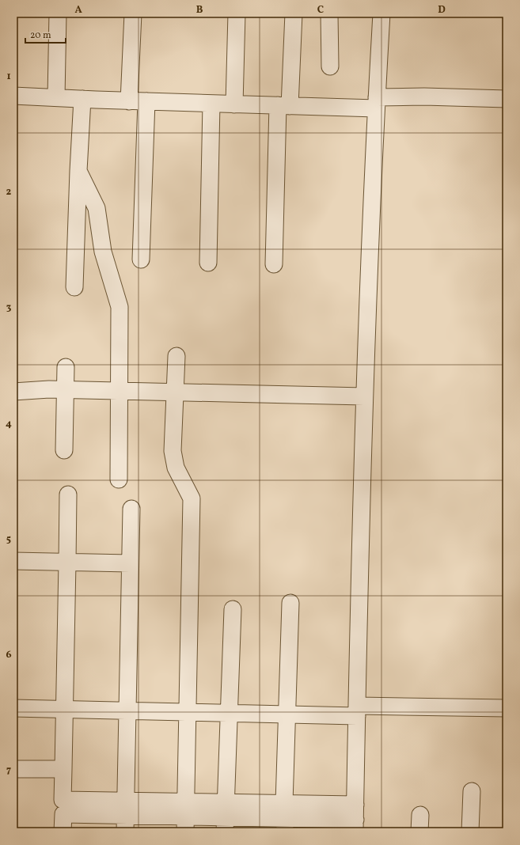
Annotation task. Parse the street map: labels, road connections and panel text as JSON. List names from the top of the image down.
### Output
{
  "scale_bar": "20 m",
  "grid": {
    "columns": [
      "A",
      "B",
      "C",
      "D"
    ],
    "rows": [
      "1",
      "2",
      "3",
      "4",
      "5",
      "6",
      "7"
    ]
  }
}
